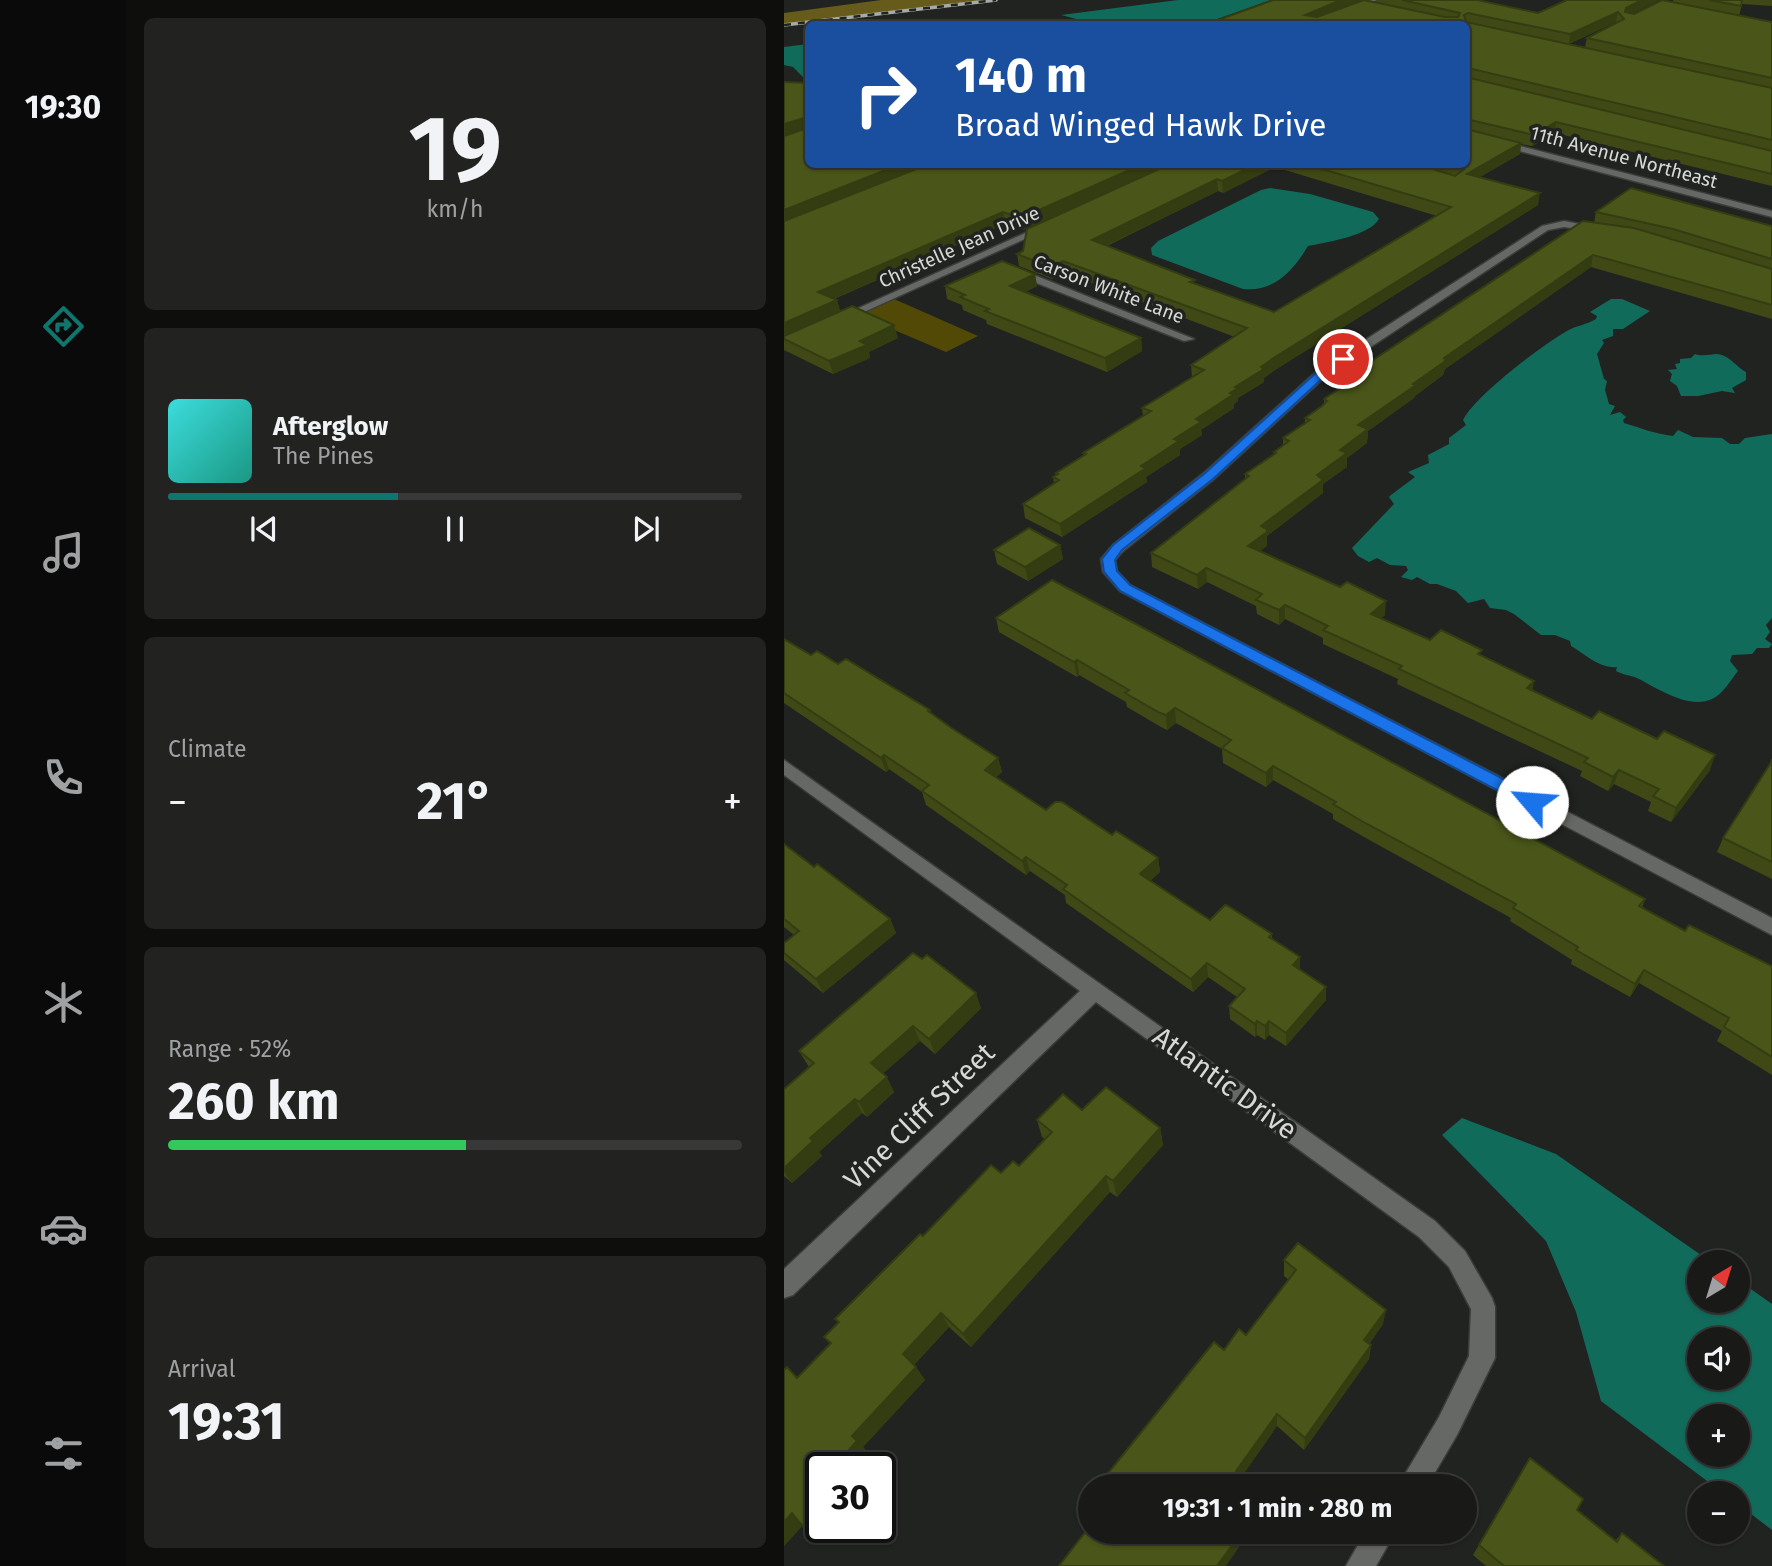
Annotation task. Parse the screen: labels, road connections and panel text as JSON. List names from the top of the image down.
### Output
{
  "streets": {
    "street": [
      "11th Avenue Northeast",
      "Christelle Jean Drive",
      "Carson White Lane",
      "Atlantic Drive",
      "Vine Cliff Street"
    ]
  },
  "crossings": [
    ["Atlantic Drive", "Vine Cliff Street"]
  ],
  "north": "top right",
  "page": {
    "tabs": "19:30",
    "tile": [
      ["19", "km/h"],
      "Climate",
      ["Range · 52%", "260 km"],
      ["Arrival", "19:31"]
    ],
    "turn": ["140 m", "Broad Winged Hawk Drive"],
    "song": ["Afterglow", "The Pines"],
    "heat": ["−", "21°", "+"],
    "map_buttons": ["+", "−"],
    "limit": "30",
    "trip": "19:31 · 1 min · 280 m"
  }
}
